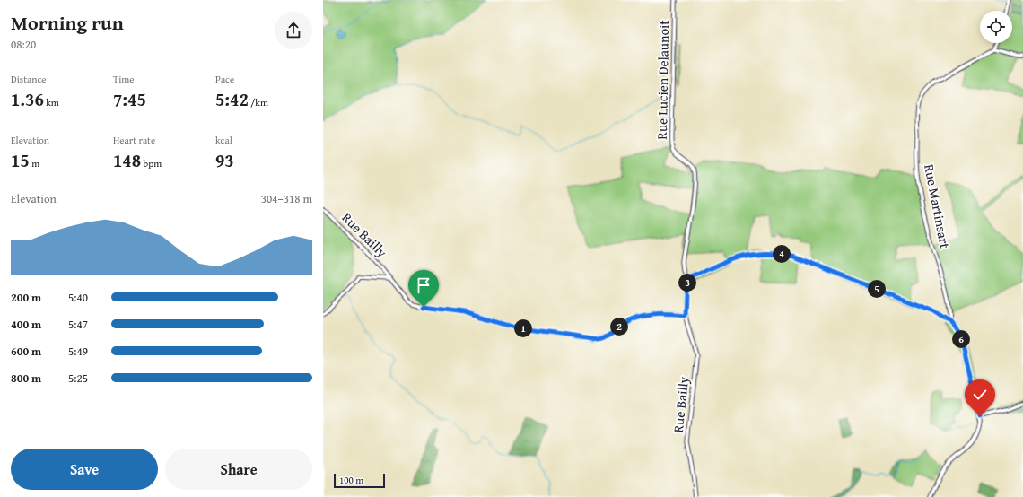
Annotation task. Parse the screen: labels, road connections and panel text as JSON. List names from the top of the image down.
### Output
{
  "streets": {
    "street": ["Rue Lucien Delaunoit", "Rue Martinsart", "Rue Bailly"]
  },
  "crossings": [
    ["Rue Lucien Delaunoit", "Rue Bailly"]
  ],
  "scale_bar": "100 m",
  "page": {
    "heading": ["Morning run", "08:20"],
    "stats": [
      ["Distance", "1.36 km"],
      ["Time", "7:45"],
      ["Pace", "5:42 /km"],
      ["Elevation", "15 m"],
      ["Heart rate", "148 bpm"],
      ["kcal", "93"]
    ],
    "chart": ["Elevation", "304–318 m"],
    "pins": [
      "4",
      "3",
      "5",
      "2",
      "1",
      "6"
    ],
    "list": [
      {
        "name": "200 m",
        "note": "5:40"
      },
      {
        "name": "400 m",
        "note": "5:47"
      },
      {
        "name": "600 m",
        "note": "5:49"
      },
      {
        "name": "800 m",
        "note": "5:25"
      }
    ],
    "buttons": ["Save", "Share"],
    "scale": "100 m"
  }
}
